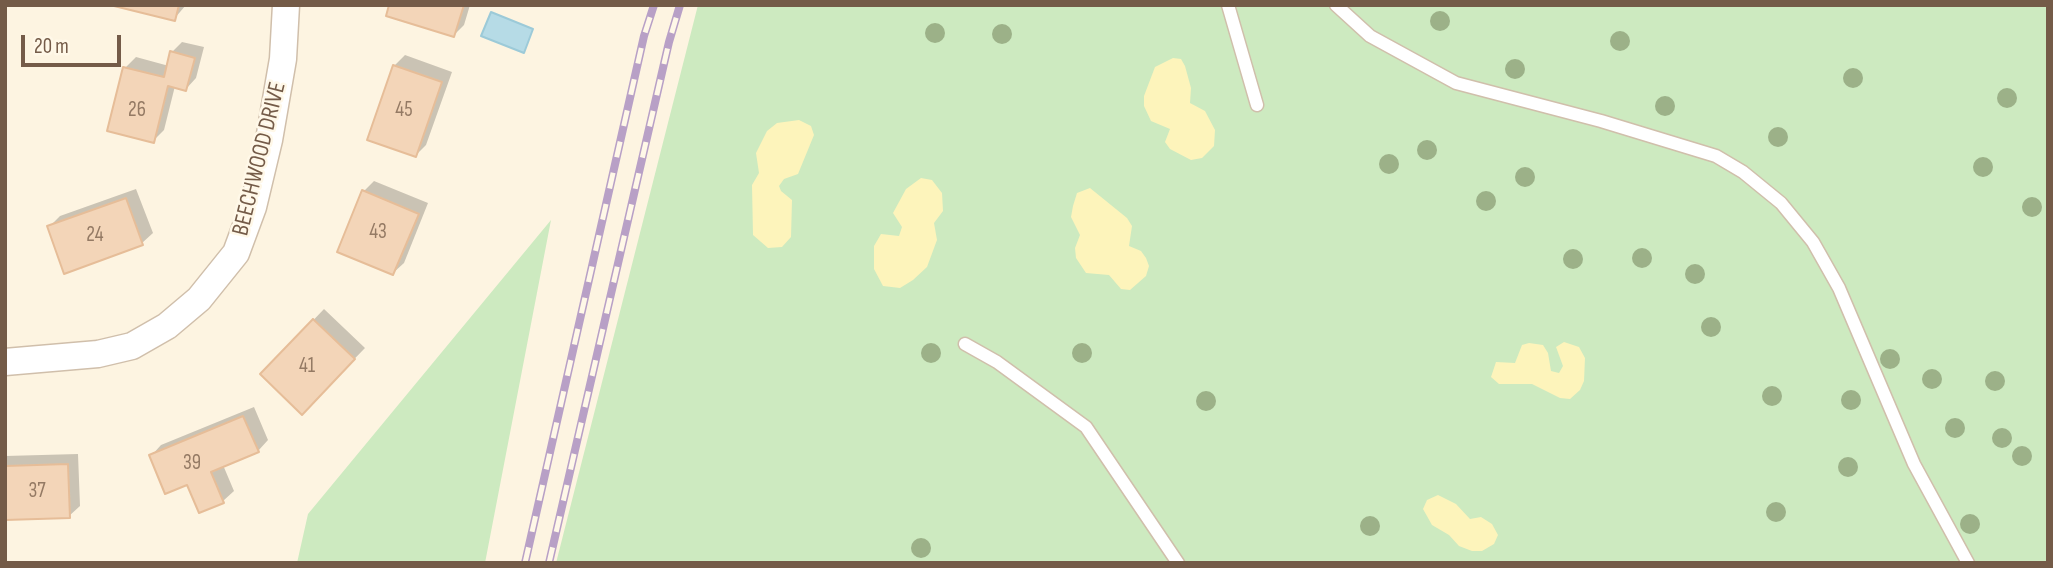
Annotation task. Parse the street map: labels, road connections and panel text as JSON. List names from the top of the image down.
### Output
{
  "streets": {
    "street": ["BEECHWOOD DRIVE"]
  },
  "house_numbers": [
    "26",
    "45",
    "43",
    "24",
    "41",
    "39",
    "37"
  ],
  "scale_bar": "20 m"
}
